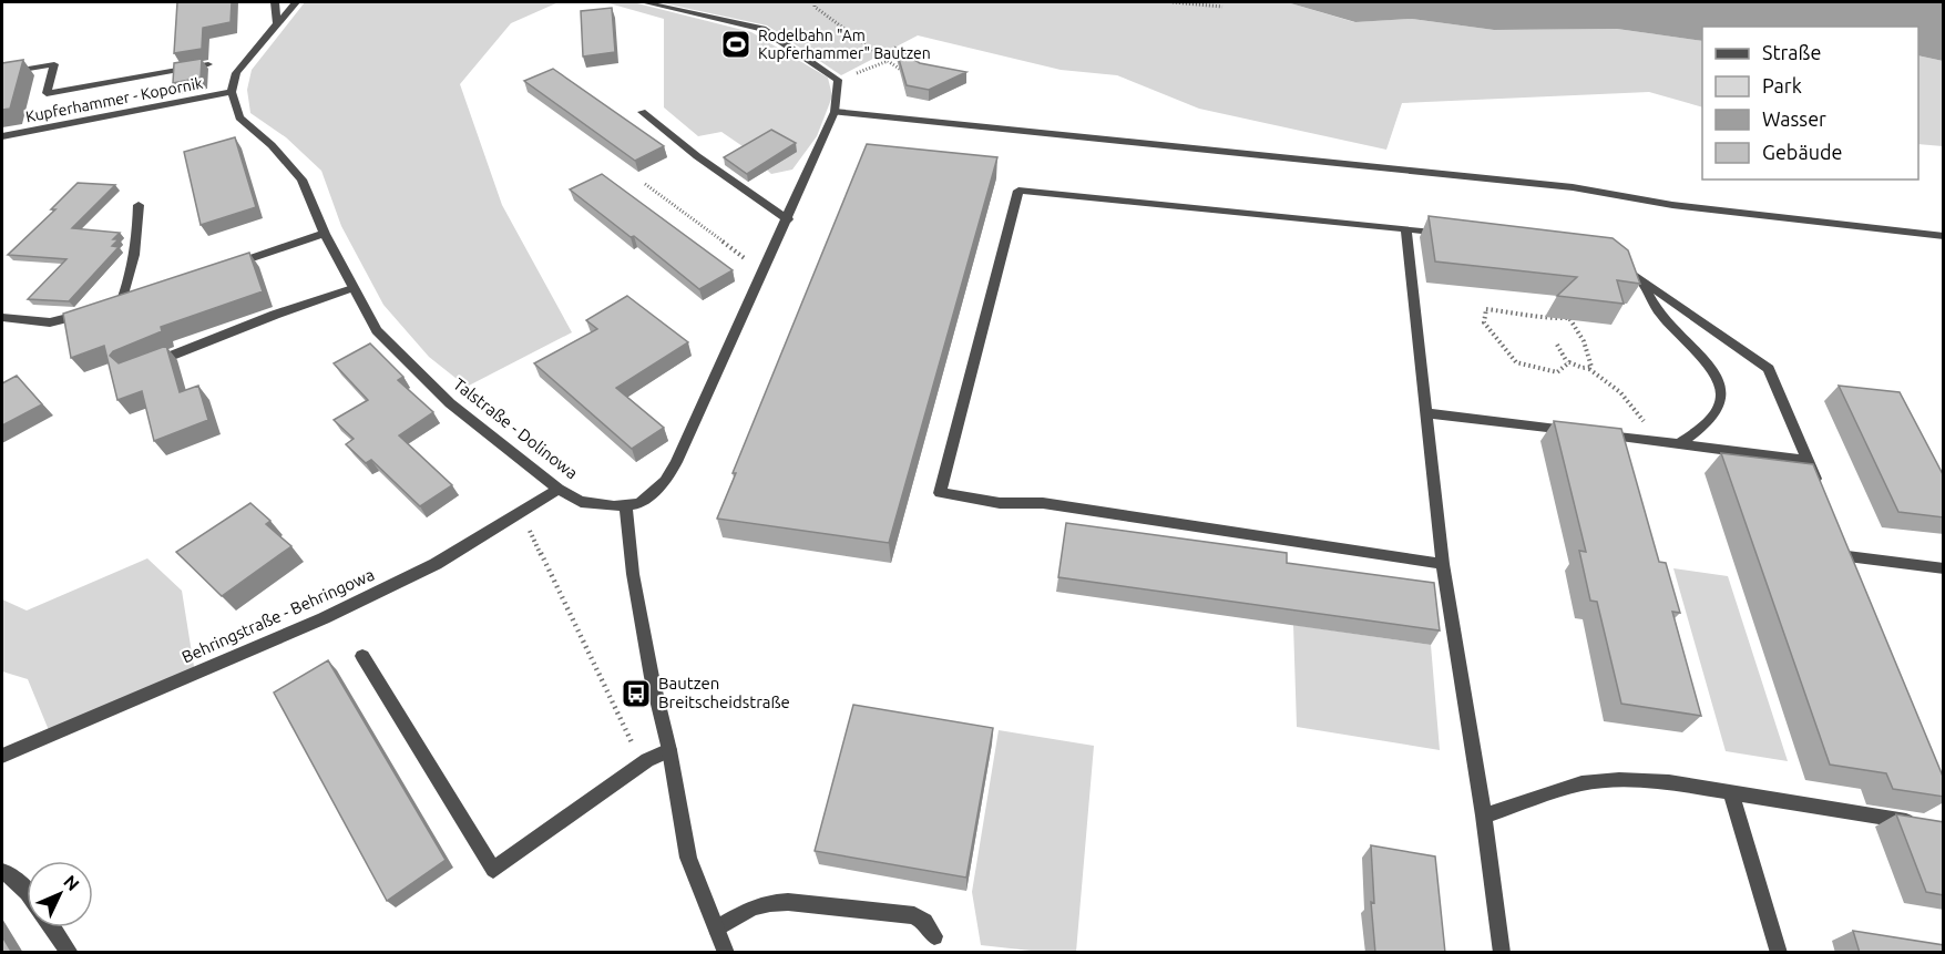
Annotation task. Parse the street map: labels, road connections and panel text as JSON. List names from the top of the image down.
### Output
{
  "streets": {
    "street": ["Kupferhammer - Kopornik", "Talstraße - Dolinowa", "Behringstraße - Behringowa"]
  },
  "crossings": [
    ["Kupferhammer - Kopornik", "Talstraße - Dolinowa"],
    ["Talstraße - Dolinowa", "Behringstraße - Behringowa"]
  ],
  "places": {
    "sports": ["Rodelbahn \"Am Kupferhammer\" Bautzen"],
    "bus stop": ["Bautzen Breitscheidstraße"]
  },
  "legend": [
    "Straße",
    "Park",
    "Wasser",
    "Gebäude"
  ],
  "north": "top right"
}
